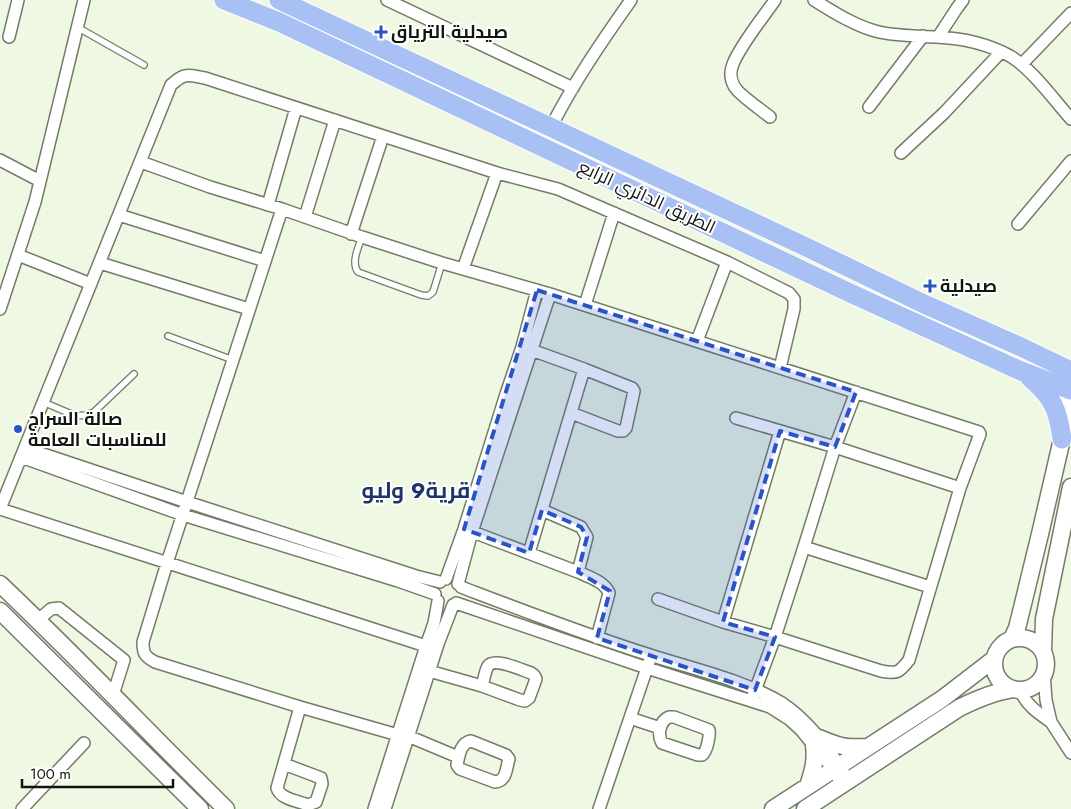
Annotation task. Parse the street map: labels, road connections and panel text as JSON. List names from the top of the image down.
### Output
{
  "streets": {
    "main road": ["الطريق الدائري الرابع"]
  },
  "districts": ["قرية9 وليو"],
  "places": {
    "health": ["صيدلية الترياق", "صيدلية"],
    "other": ["صالة السراج للمناسبات العامة"]
  },
  "scale_bar": "100 m"
}
